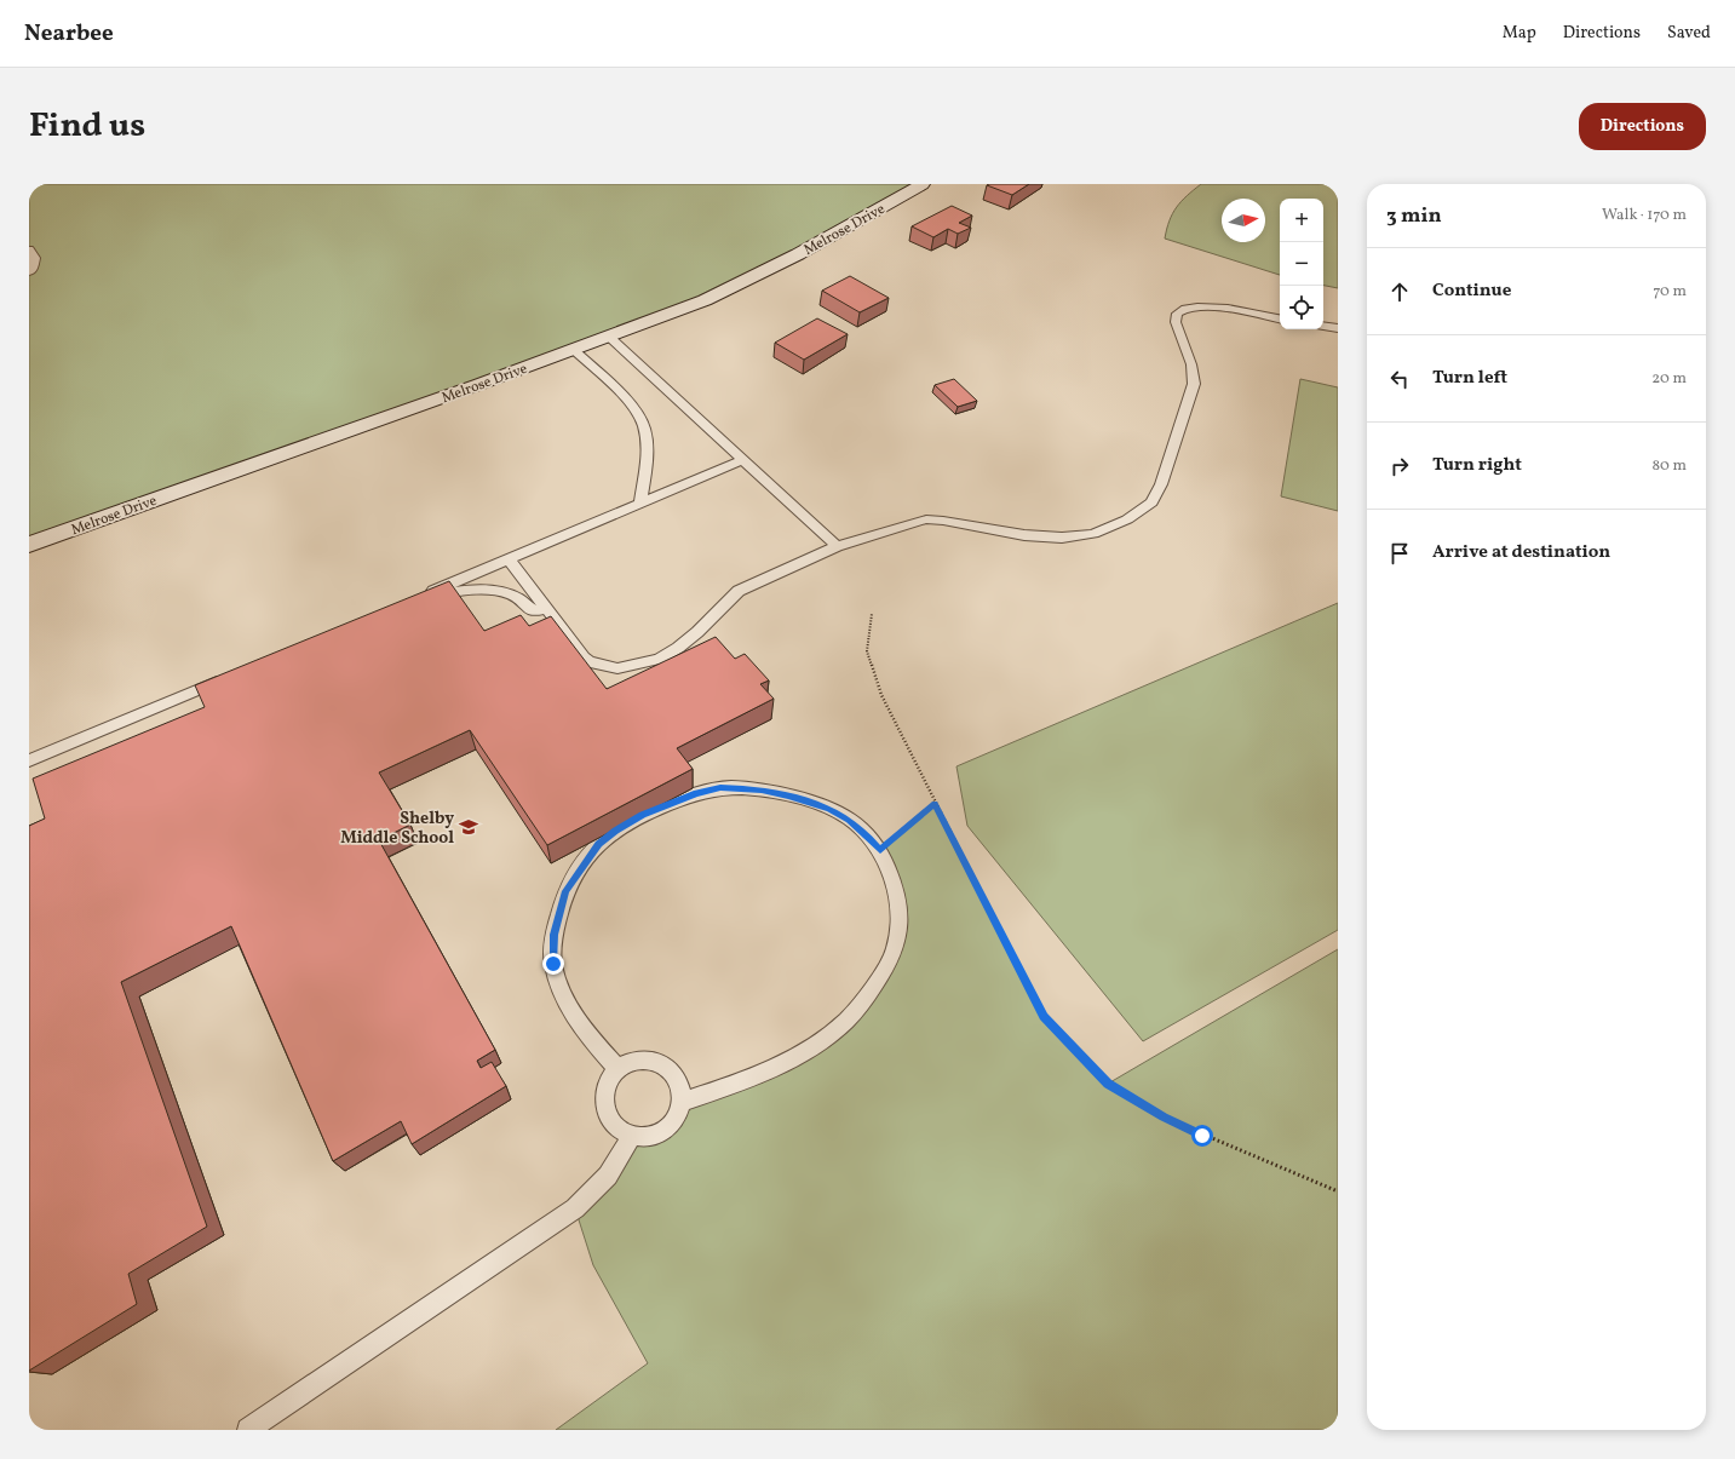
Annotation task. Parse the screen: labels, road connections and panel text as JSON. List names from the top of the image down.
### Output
{
  "streets": {
    "street": ["Melrose Drive"]
  },
  "places": {
    "school or university": ["Shelby Middle School"]
  },
  "north": "right",
  "page": {
    "header": "Nearbee",
    "nav": ["Map", "Directions", "Saved"],
    "title": "Find us",
    "buttons": "Directions",
    "heading": ["3 min", "Walk · 170 m"],
    "map_buttons": ["+", "−"],
    "list": [
      ["Continue", "70 m"],
      ["Turn left", "20 m"],
      ["Turn right", "80 m"],
      "Arrive at destination"
    ]
  }
}
